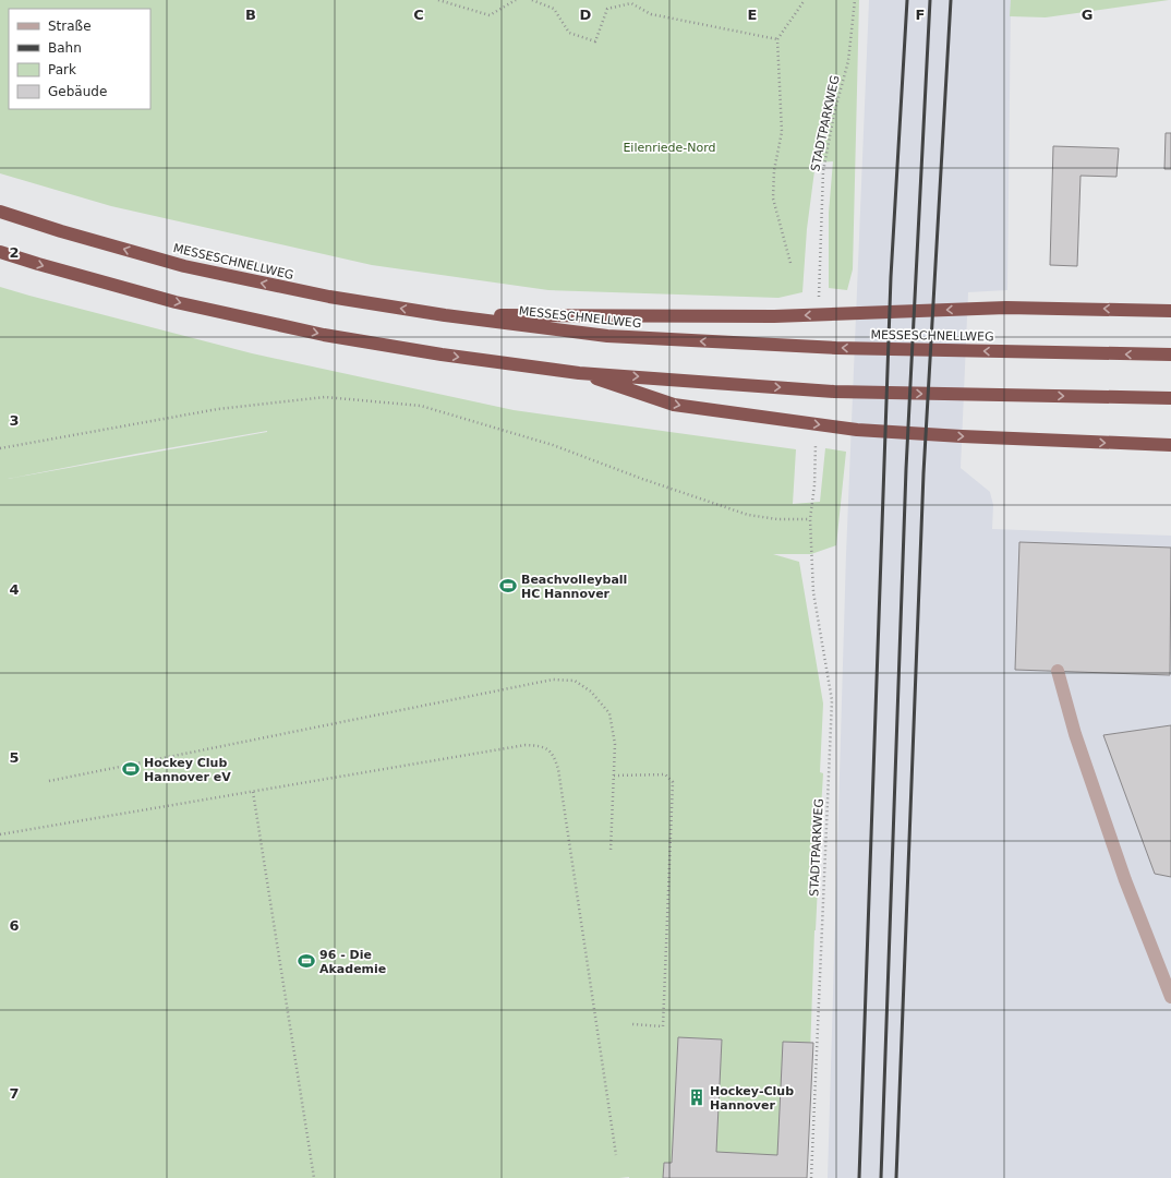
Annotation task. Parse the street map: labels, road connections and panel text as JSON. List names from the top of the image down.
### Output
{
  "streets": {
    "highway": ["MESSESCHNELLWEG"],
    "path": ["STADTPARKWEG"]
  },
  "parks": ["Eilenriede-Nord"],
  "places": {
    "sports": ["Beachvolleyball HC Hannover", "Hockey Club Hannover eV", "96 - Die Akademie"],
    "building": ["Hockey-Club Hannover"]
  },
  "legend": [
    "Straße",
    "Bahn",
    "Park",
    "Gebäude"
  ],
  "grid": {
    "columns": [
      "B",
      "C",
      "D",
      "E",
      "F",
      "G"
    ],
    "rows": [
      "2",
      "3",
      "4",
      "5",
      "6",
      "7"
    ]
  }
}
